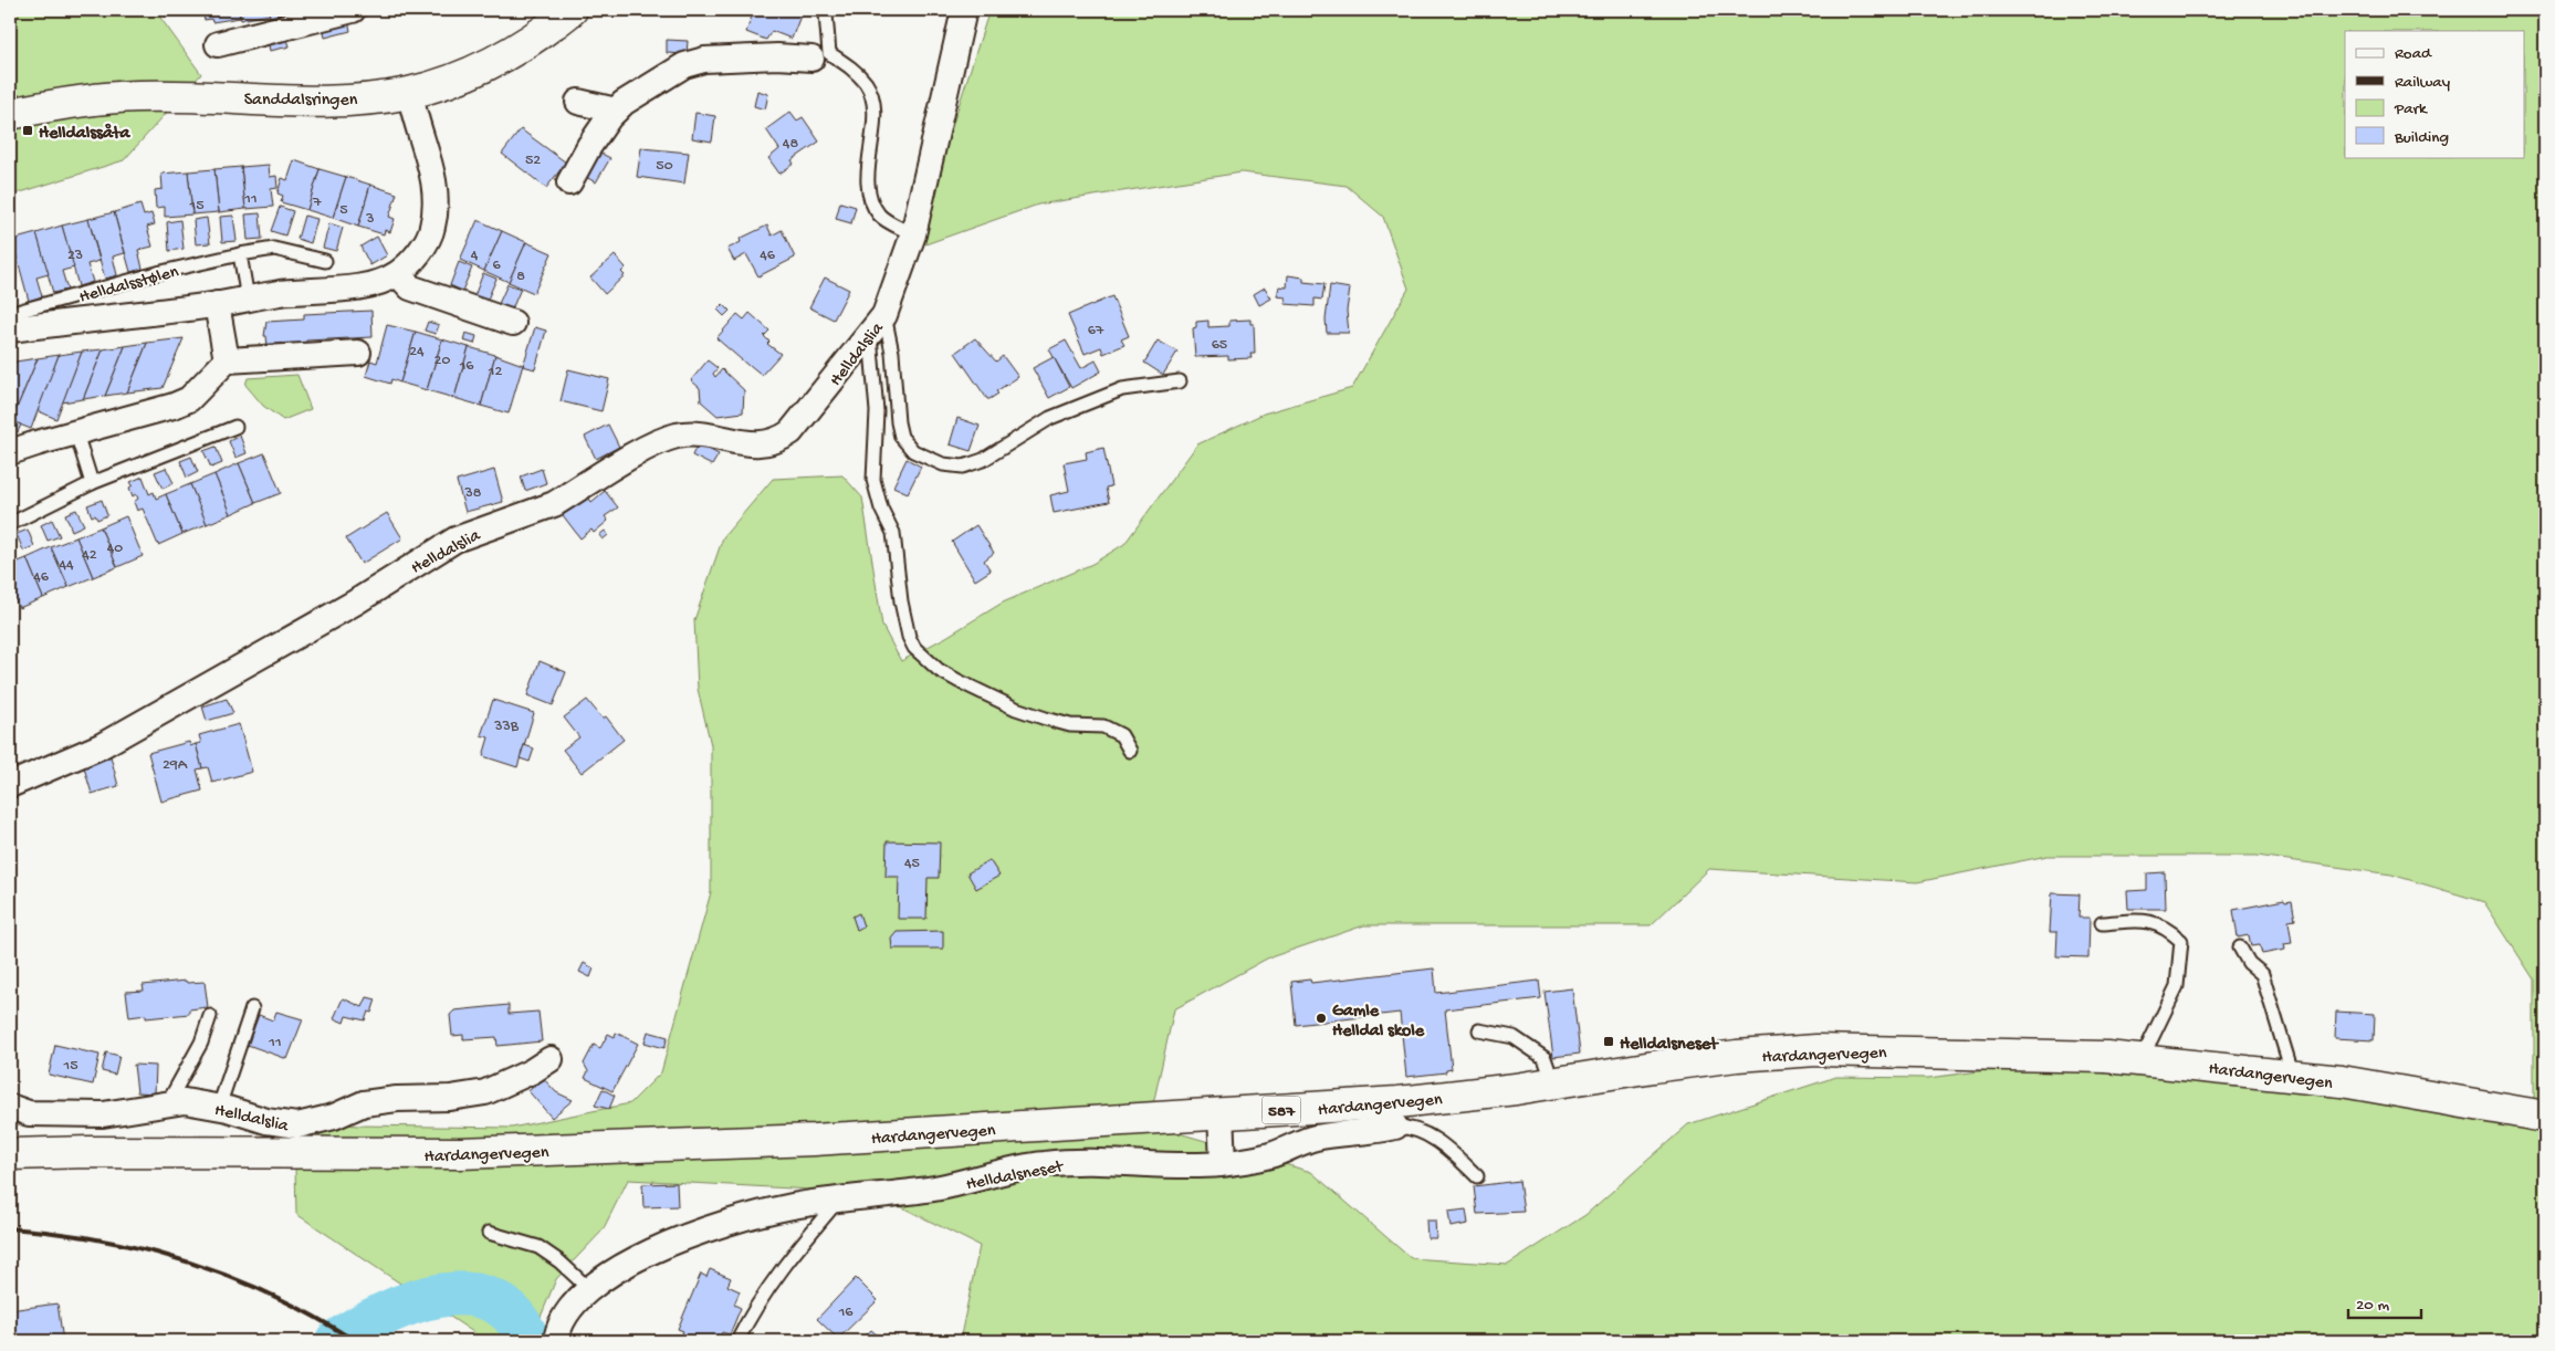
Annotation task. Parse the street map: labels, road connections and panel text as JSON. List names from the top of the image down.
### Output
{
  "streets": {
    "main road": ["Sanddalsringen", "Hardangervegen", "587"],
    "street": ["Helldalsstølen", "Helldalslia", "Helldalsneset"]
  },
  "crossings": [
    ["Sanddalsringen", "Helldalsstølen"]
  ],
  "places": {
    "transit": ["Helldalssåta", "Helldalsneset"],
    "other": ["Gamle Helldal skole"]
  },
  "house_numbers": [
    "48",
    "52",
    "50",
    "11",
    "7",
    "15",
    "5",
    "3",
    "23",
    "4",
    "46",
    "6",
    "8",
    "67",
    "65",
    "24",
    "20",
    "16",
    "12",
    "38",
    "40",
    "42",
    "44",
    "46",
    "33B",
    "29A",
    "45",
    "11",
    "15",
    "16"
  ],
  "legend": [
    "Road",
    "Railway",
    "Park",
    "Building"
  ],
  "scale_bar": "20 m"
}
